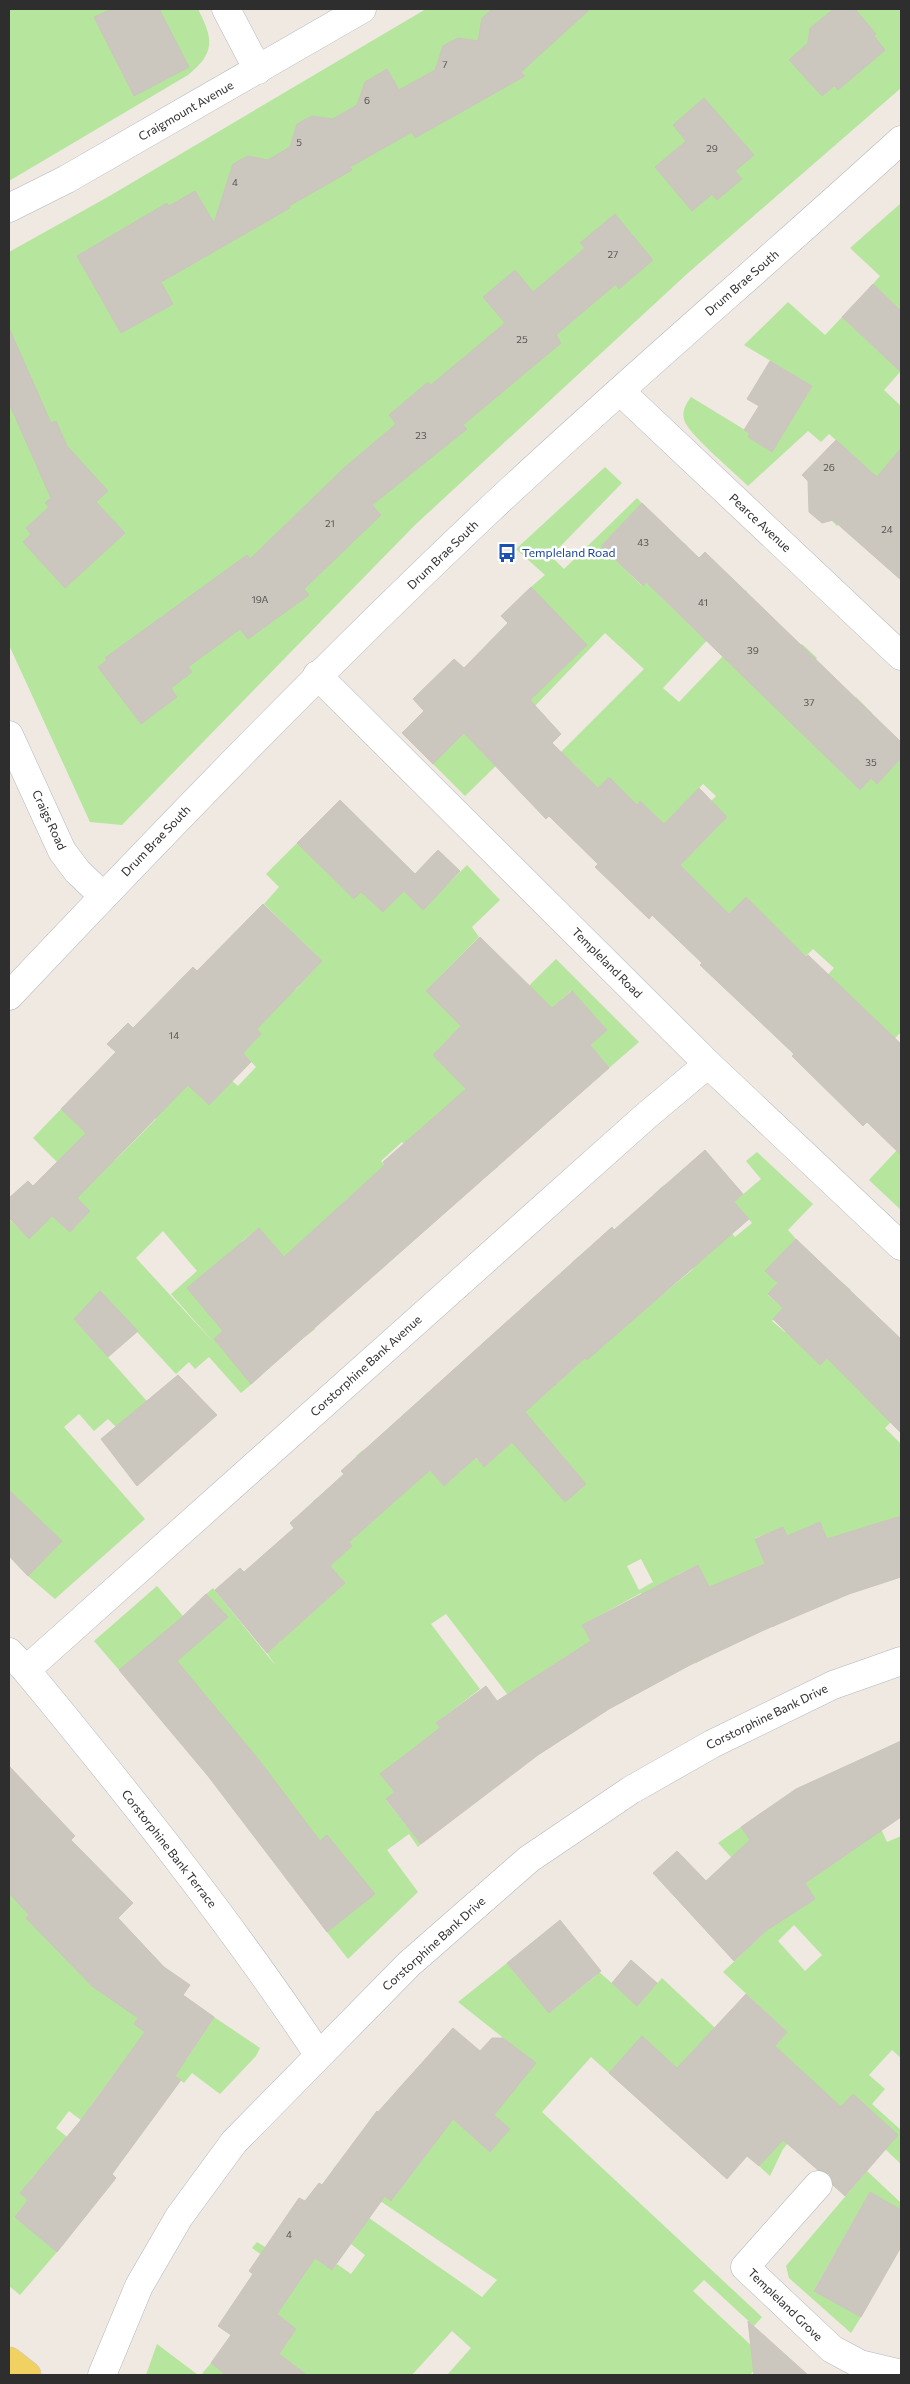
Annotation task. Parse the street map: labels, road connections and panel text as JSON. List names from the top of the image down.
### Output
{
  "streets": {
    "street": [
      "Craigmount Avenue",
      "Drum Brae South",
      "Pearce Avenue",
      "Craigs Road",
      "Templeland Road",
      "Corstorphine Bank Avenue",
      "Corstorphine Bank Drive",
      "Corstorphine Bank Terrace",
      "Templeland Grove"
    ]
  },
  "crossings": [
    ["Drum Brae South", "Pearce Avenue"],
    ["Drum Brae South", "Craigs Road"],
    ["Drum Brae South", "Templeland Road"],
    ["Templeland Road", "Corstorphine Bank Avenue"],
    ["Corstorphine Bank Avenue", "Corstorphine Bank Terrace"],
    ["Corstorphine Bank Drive", "Corstorphine Bank Terrace"]
  ],
  "places": {
    "bus stop": ["Templeland Road"]
  },
  "house_numbers": [
    "7",
    "6",
    "5",
    "29",
    "4",
    "27",
    "25",
    "23",
    "26",
    "21",
    "24",
    "43",
    "19A",
    "41",
    "39",
    "37",
    "35",
    "14",
    "4"
  ]
}
